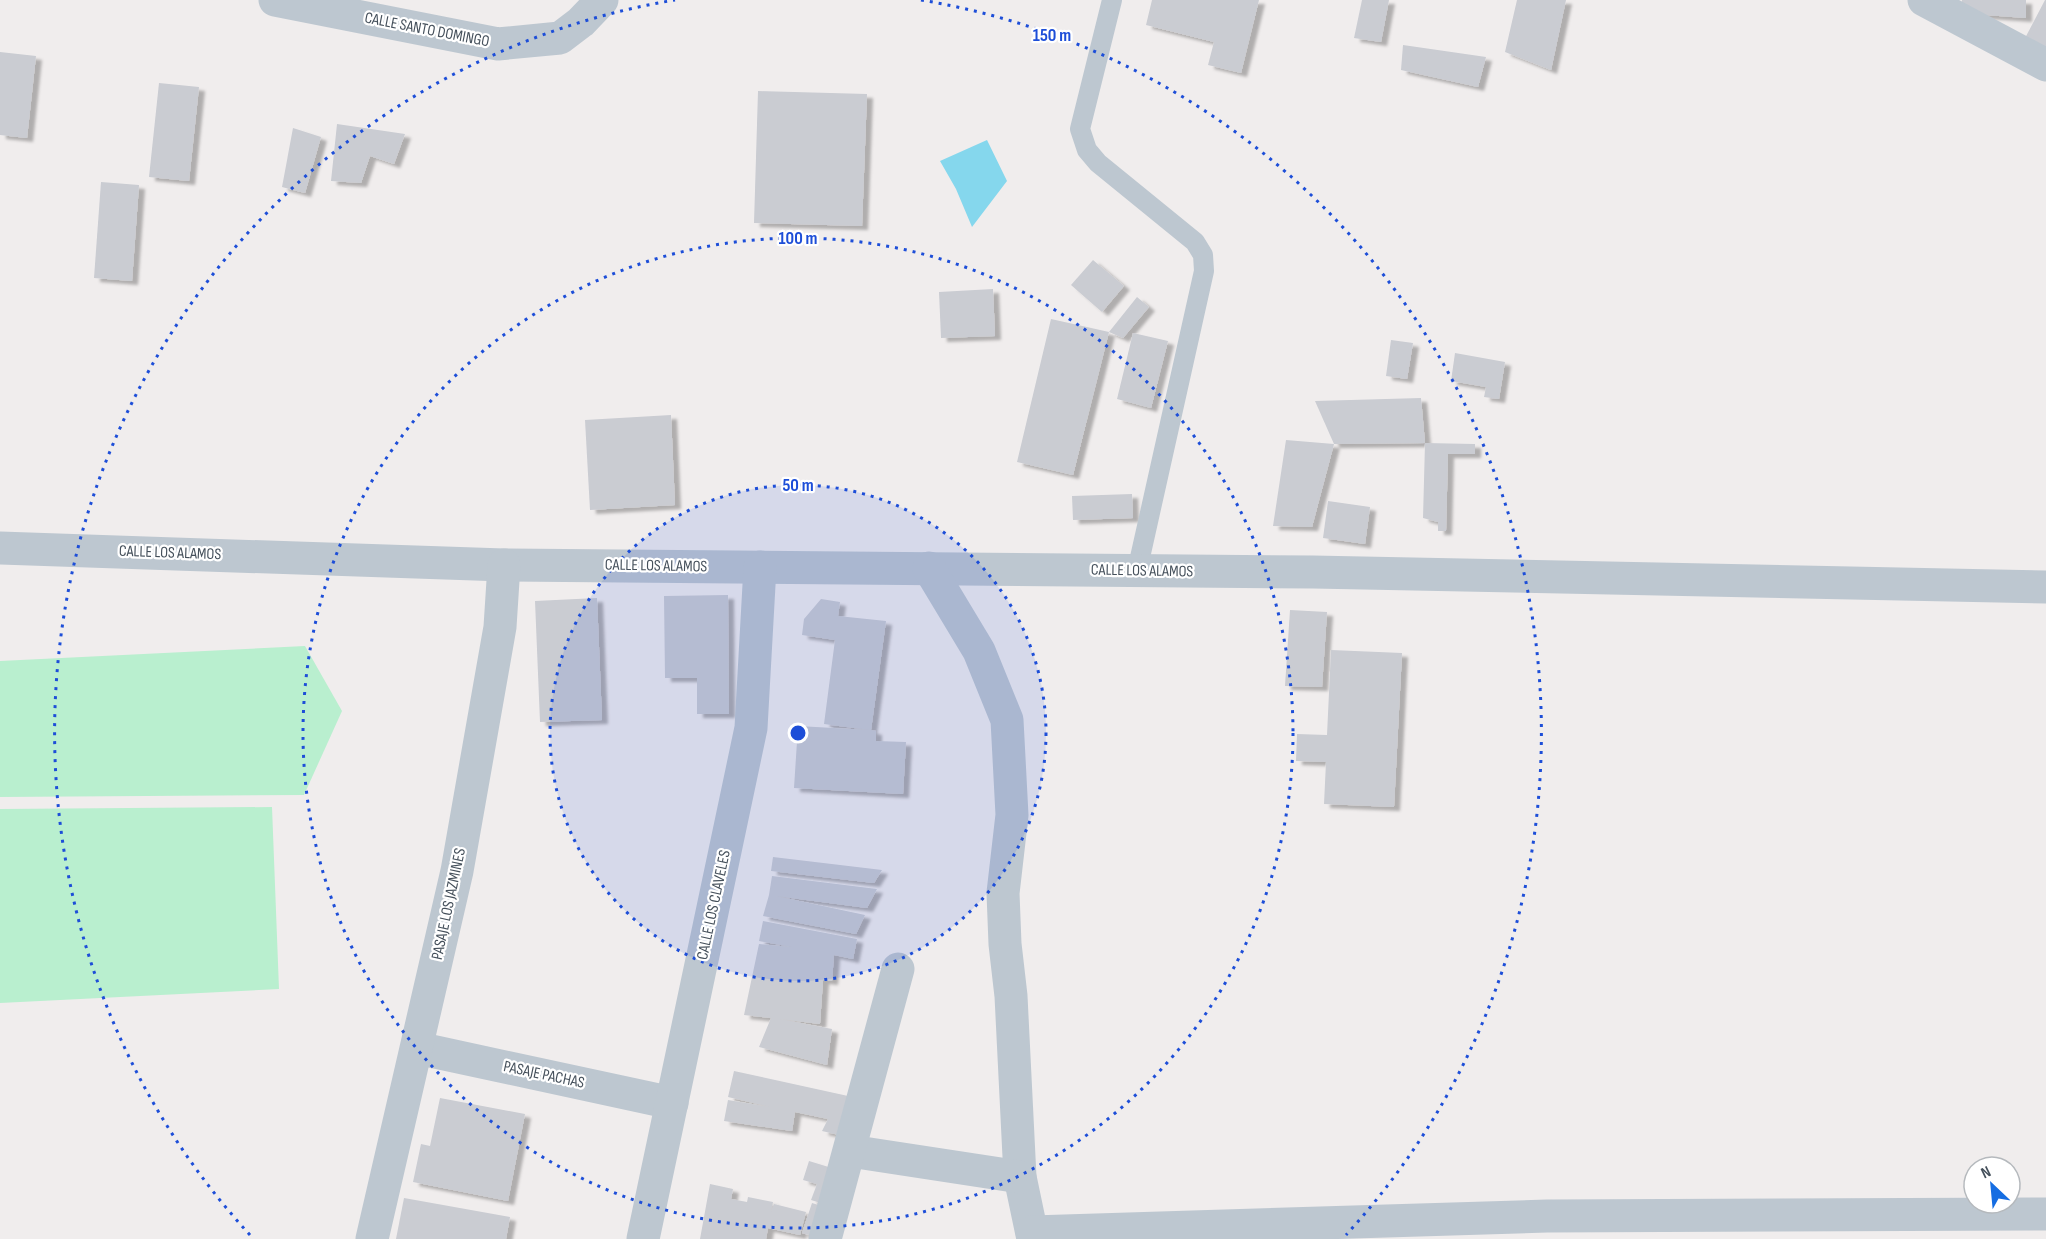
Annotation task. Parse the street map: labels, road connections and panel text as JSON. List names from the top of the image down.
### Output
{
  "streets": {
    "street": [
      "CALLE SANTO DOMINGO",
      "CALLE LOS ALAMOS",
      "PASAJE LOS JAZMINES",
      "CALLE LOS CLAVELES",
      "PASAJE PACHAS"
    ]
  },
  "crossings": [
    ["CALLE LOS ALAMOS", "PASAJE LOS JAZMINES"],
    ["CALLE LOS ALAMOS", "CALLE LOS CLAVELES"],
    ["PASAJE LOS JAZMINES", "PASAJE PACHAS"],
    ["CALLE LOS CLAVELES", "PASAJE PACHAS"]
  ],
  "north": "top left",
  "rings": ["150 m", "100 m", "50 m"]
}
